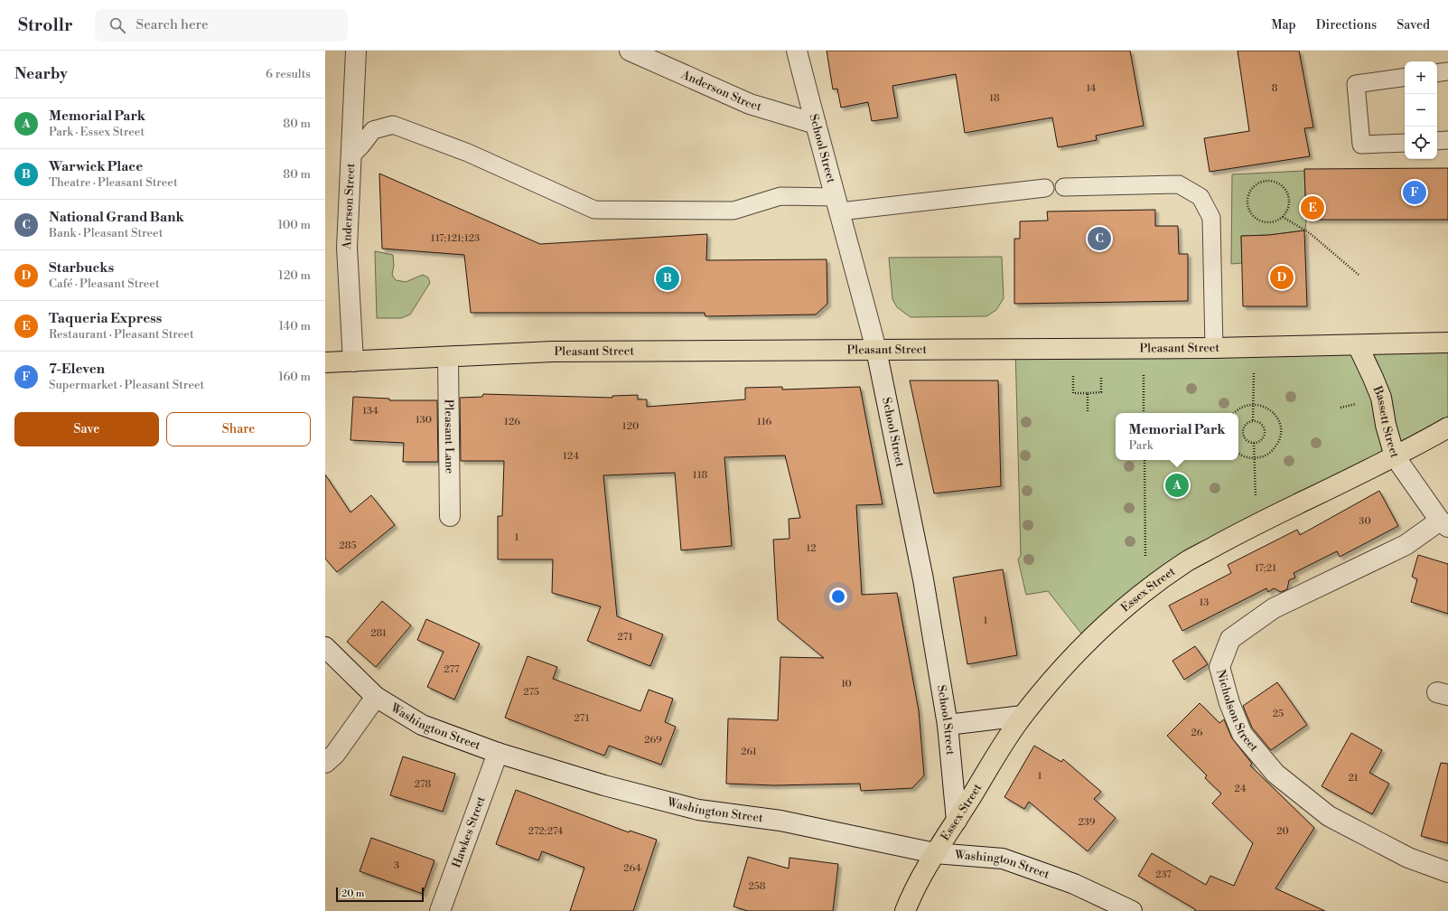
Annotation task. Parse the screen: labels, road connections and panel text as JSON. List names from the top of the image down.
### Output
{
  "streets": {
    "main road": ["Pleasant Street", "Bassett Street", "Essex Street"],
    "street": [
      "Anderson Street",
      "School Street",
      "Pleasant Lane",
      "Nicholson Street",
      "Washington Street",
      "Hawkes Street"
    ]
  },
  "crossings": [
    ["Anderson Street", "School Street"],
    ["Anderson Street", "Pleasant Street"],
    ["School Street", "Pleasant Street"],
    ["School Street", "Essex Street"],
    ["Pleasant Street", "Bassett Street"],
    ["Pleasant Street", "Pleasant Lane"],
    ["Bassett Street", "Essex Street"],
    ["Bassett Street", "Nicholson Street"],
    ["Essex Street", "Washington Street"],
    ["Washington Street", "Hawkes Street"]
  ],
  "house_numbers": [
    "14",
    "8",
    "18",
    "117;121;123",
    "134",
    "130",
    "126",
    "116",
    "120",
    "124",
    "118",
    "30",
    "1",
    "285",
    "12",
    "17;21",
    "13",
    "1",
    "281",
    "271",
    "277",
    "10",
    "275",
    "25",
    "271",
    "26",
    "269",
    "261",
    "1",
    "21",
    "278",
    "24",
    "239",
    "272;274",
    "20",
    "3",
    "264",
    "237",
    "258"
  ],
  "scale_bar": "20 m",
  "page": {
    "header": "Strollr",
    "search": "Search here",
    "nav": ["Map", "Directions", "Saved"],
    "heading": ["Nearby", "6 results"],
    "map_buttons": ["+", "−"],
    "list": [
      {
        "mark": "A",
        "name": "Memorial Park",
        "note": "Park · Essex Street",
        "value": "80 m"
      },
      {
        "mark": "B",
        "name": "Warwick Place",
        "note": "Theatre · Pleasant Street",
        "value": "80 m"
      },
      {
        "mark": "C",
        "name": "National Grand Bank",
        "note": "Bank · Pleasant Street",
        "value": "100 m"
      },
      {
        "mark": "D",
        "name": "Starbucks",
        "note": "Café · Pleasant Street",
        "value": "120 m"
      },
      {
        "mark": "E",
        "name": "Taqueria Express",
        "note": "Restaurant · Pleasant Street",
        "value": "140 m"
      },
      {
        "mark": "F",
        "name": "7-Eleven",
        "note": "Supermarket · Pleasant Street",
        "value": "160 m"
      }
    ],
    "pins": [
      "F",
      "E",
      "C",
      "D",
      "B",
      "A"
    ],
    "buttons": ["Save", "Share"],
    "popup": ["Memorial Park", "Park"],
    "scale": "20 m"
  }
}
